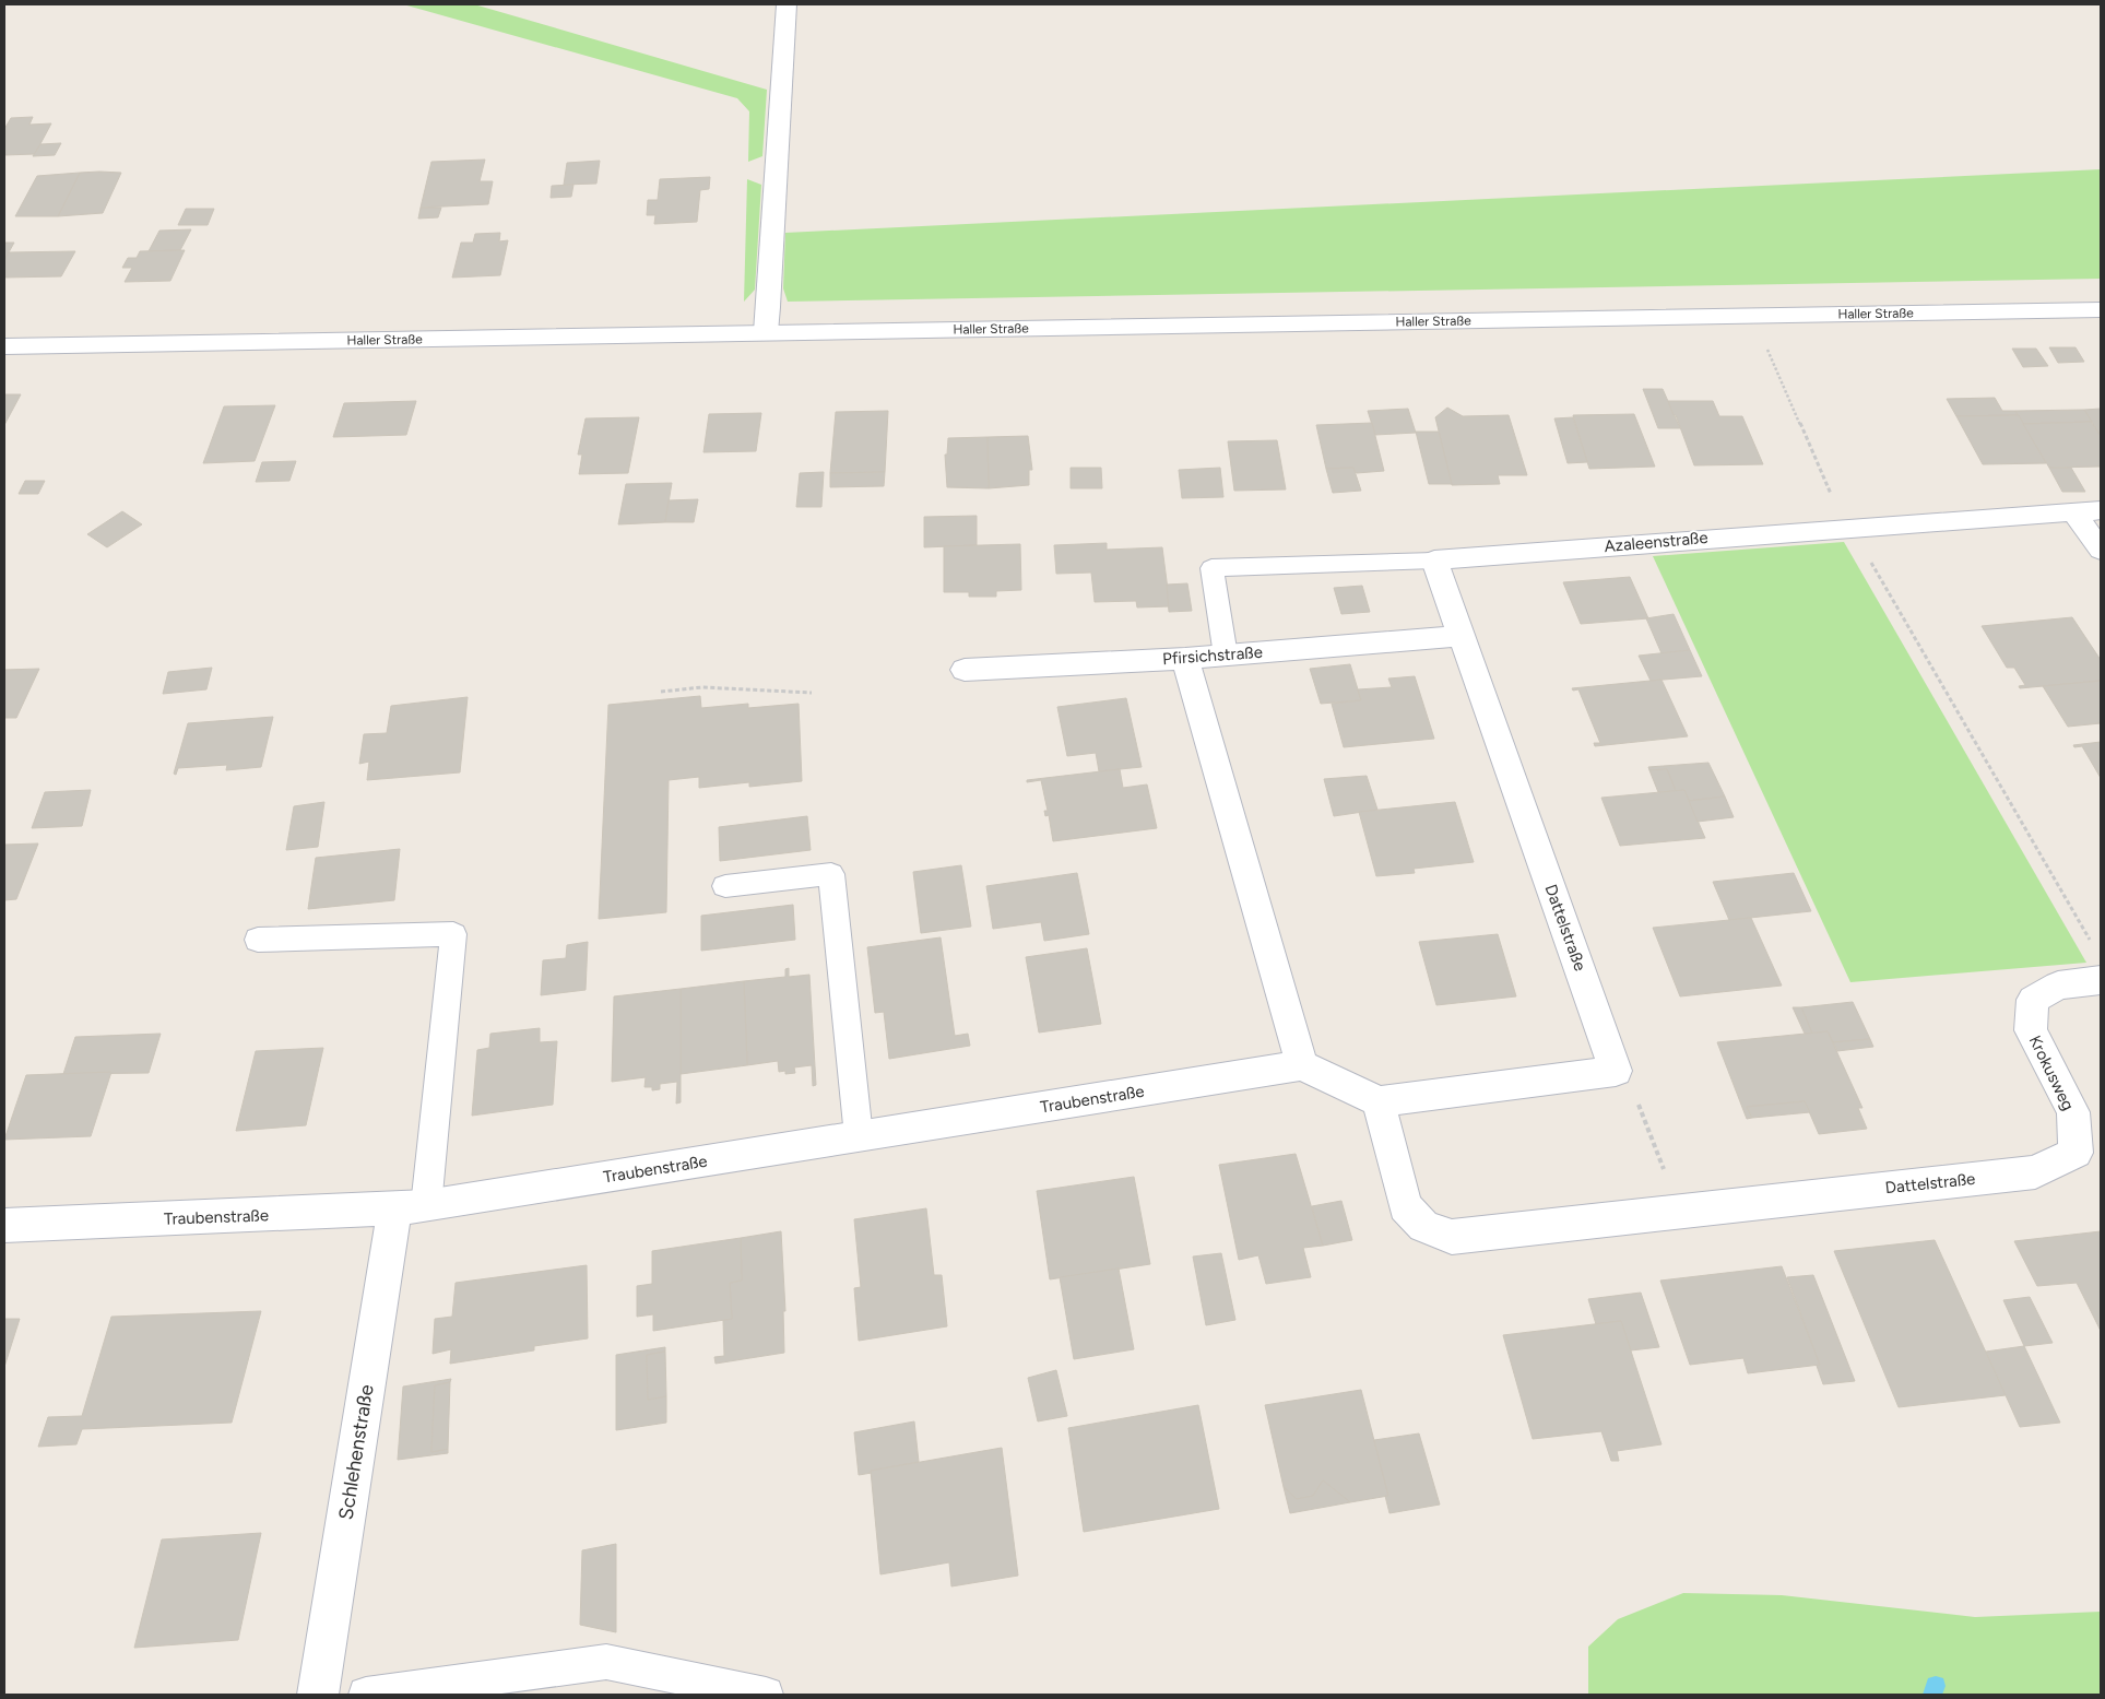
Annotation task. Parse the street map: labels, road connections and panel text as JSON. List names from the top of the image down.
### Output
{
  "streets": {
    "street": [
      "Haller Straße",
      "Azaleenstraße",
      "Pfirsichstraße",
      "Dattelstraße",
      "Krokusweg",
      "Traubenstraße",
      "Schlehenstraße"
    ]
  },
  "crossings": [
    ["Azaleenstraße", "Dattelstraße"],
    ["Pfirsichstraße", "Dattelstraße"],
    ["Dattelstraße", "Krokusweg"],
    ["Traubenstraße", "Schlehenstraße"]
  ]
}
